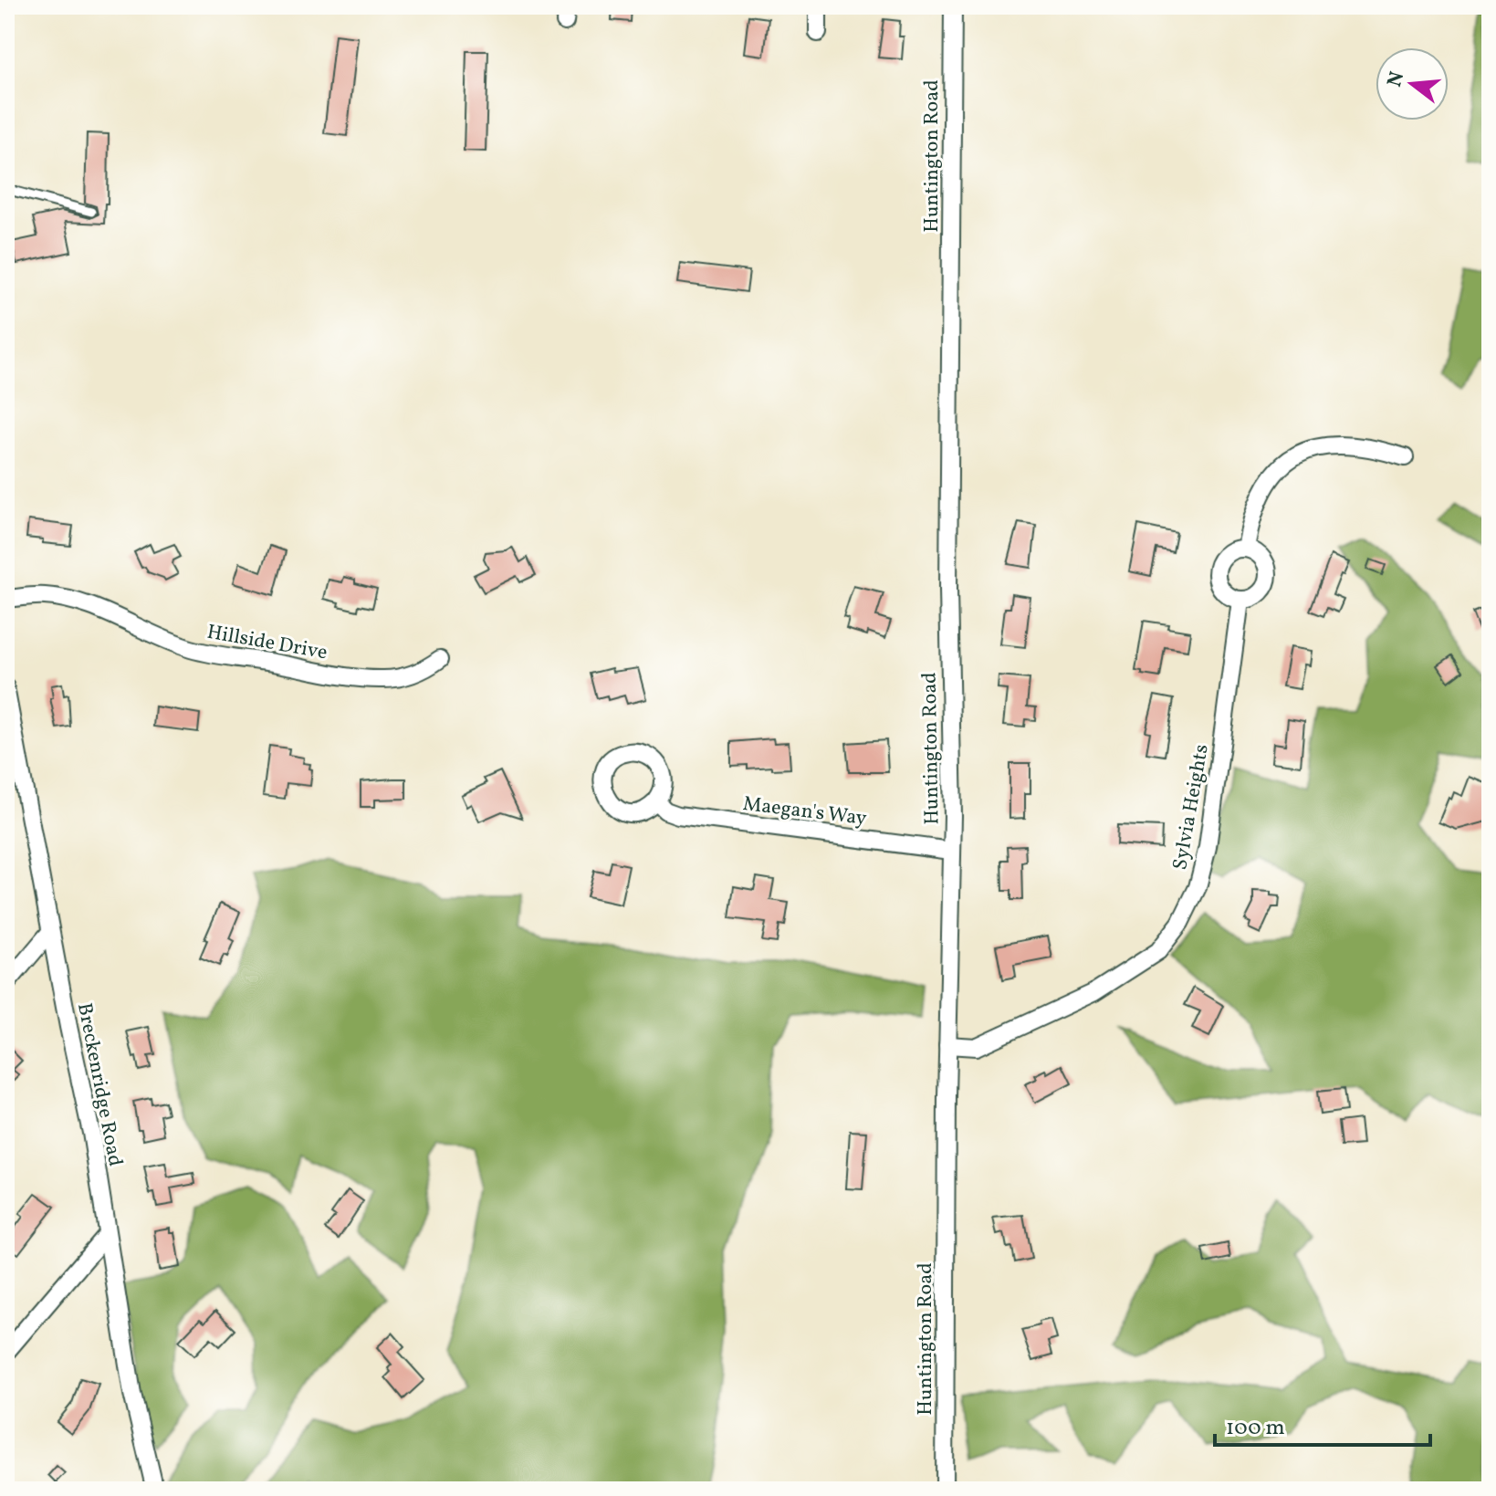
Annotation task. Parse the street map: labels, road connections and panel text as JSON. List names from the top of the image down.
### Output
{
  "streets": {
    "street": [
      "Huntington Road",
      "Hillside Drive",
      "Sylvia Heights",
      "Maegan's Way",
      "Breckenridge Road"
    ]
  },
  "crossings": [
    ["Huntington Road", "Sylvia Heights"],
    ["Huntington Road", "Maegan's Way"]
  ],
  "scale_bar": "100 m",
  "north": "left"
}
